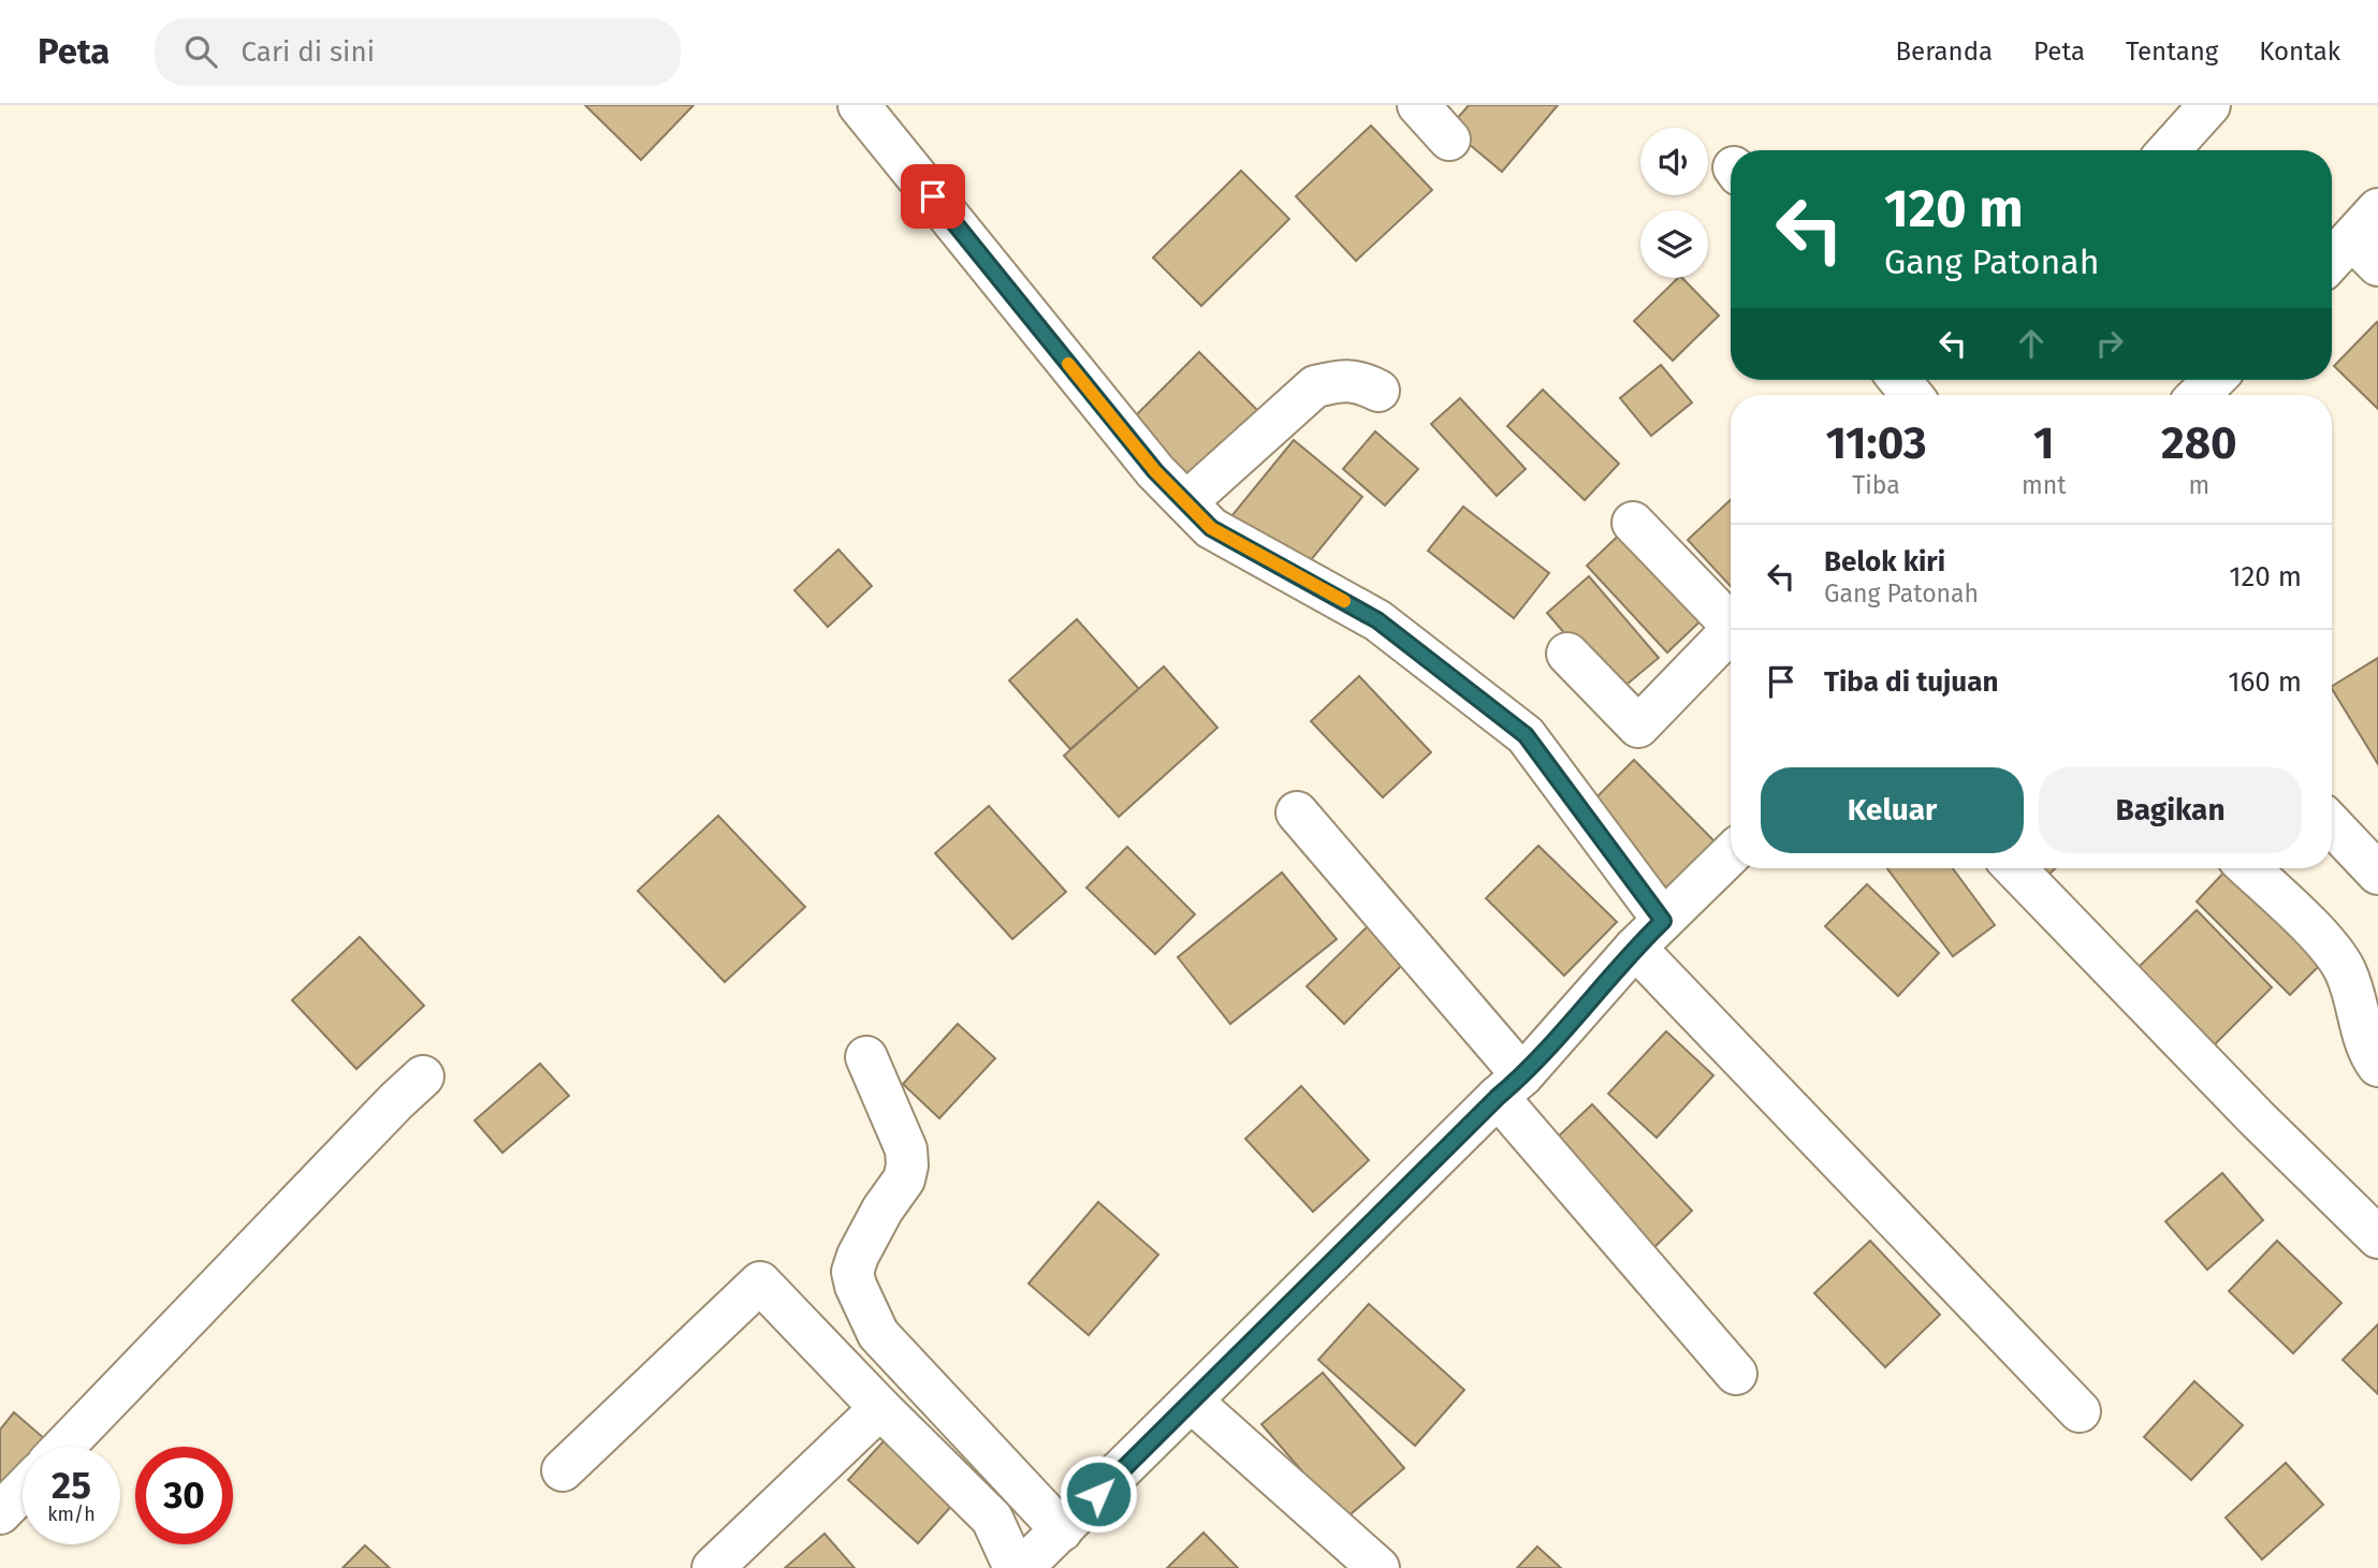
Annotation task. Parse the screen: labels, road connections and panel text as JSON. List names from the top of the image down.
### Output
{
  "page": {
    "header": "Peta",
    "search": "Cari di sini",
    "nav": [
      "Beranda",
      "Peta",
      "Tentang",
      "Kontak"
    ],
    "turn": ["120 m", "Gang Patonah"],
    "eta": [
      "11:03",
      "Tiba",
      "1",
      "mnt",
      "280",
      "m"
    ],
    "list": [
      {
        "name": "Belok kiri",
        "note": "Gang Patonah",
        "value": "120 m"
      },
      {
        "name": "Tiba di tujuan",
        "value": "160 m"
      }
    ],
    "buttons": ["Keluar", "Bagikan"],
    "speed": "25 km/h",
    "limit": "30"
  }
}
